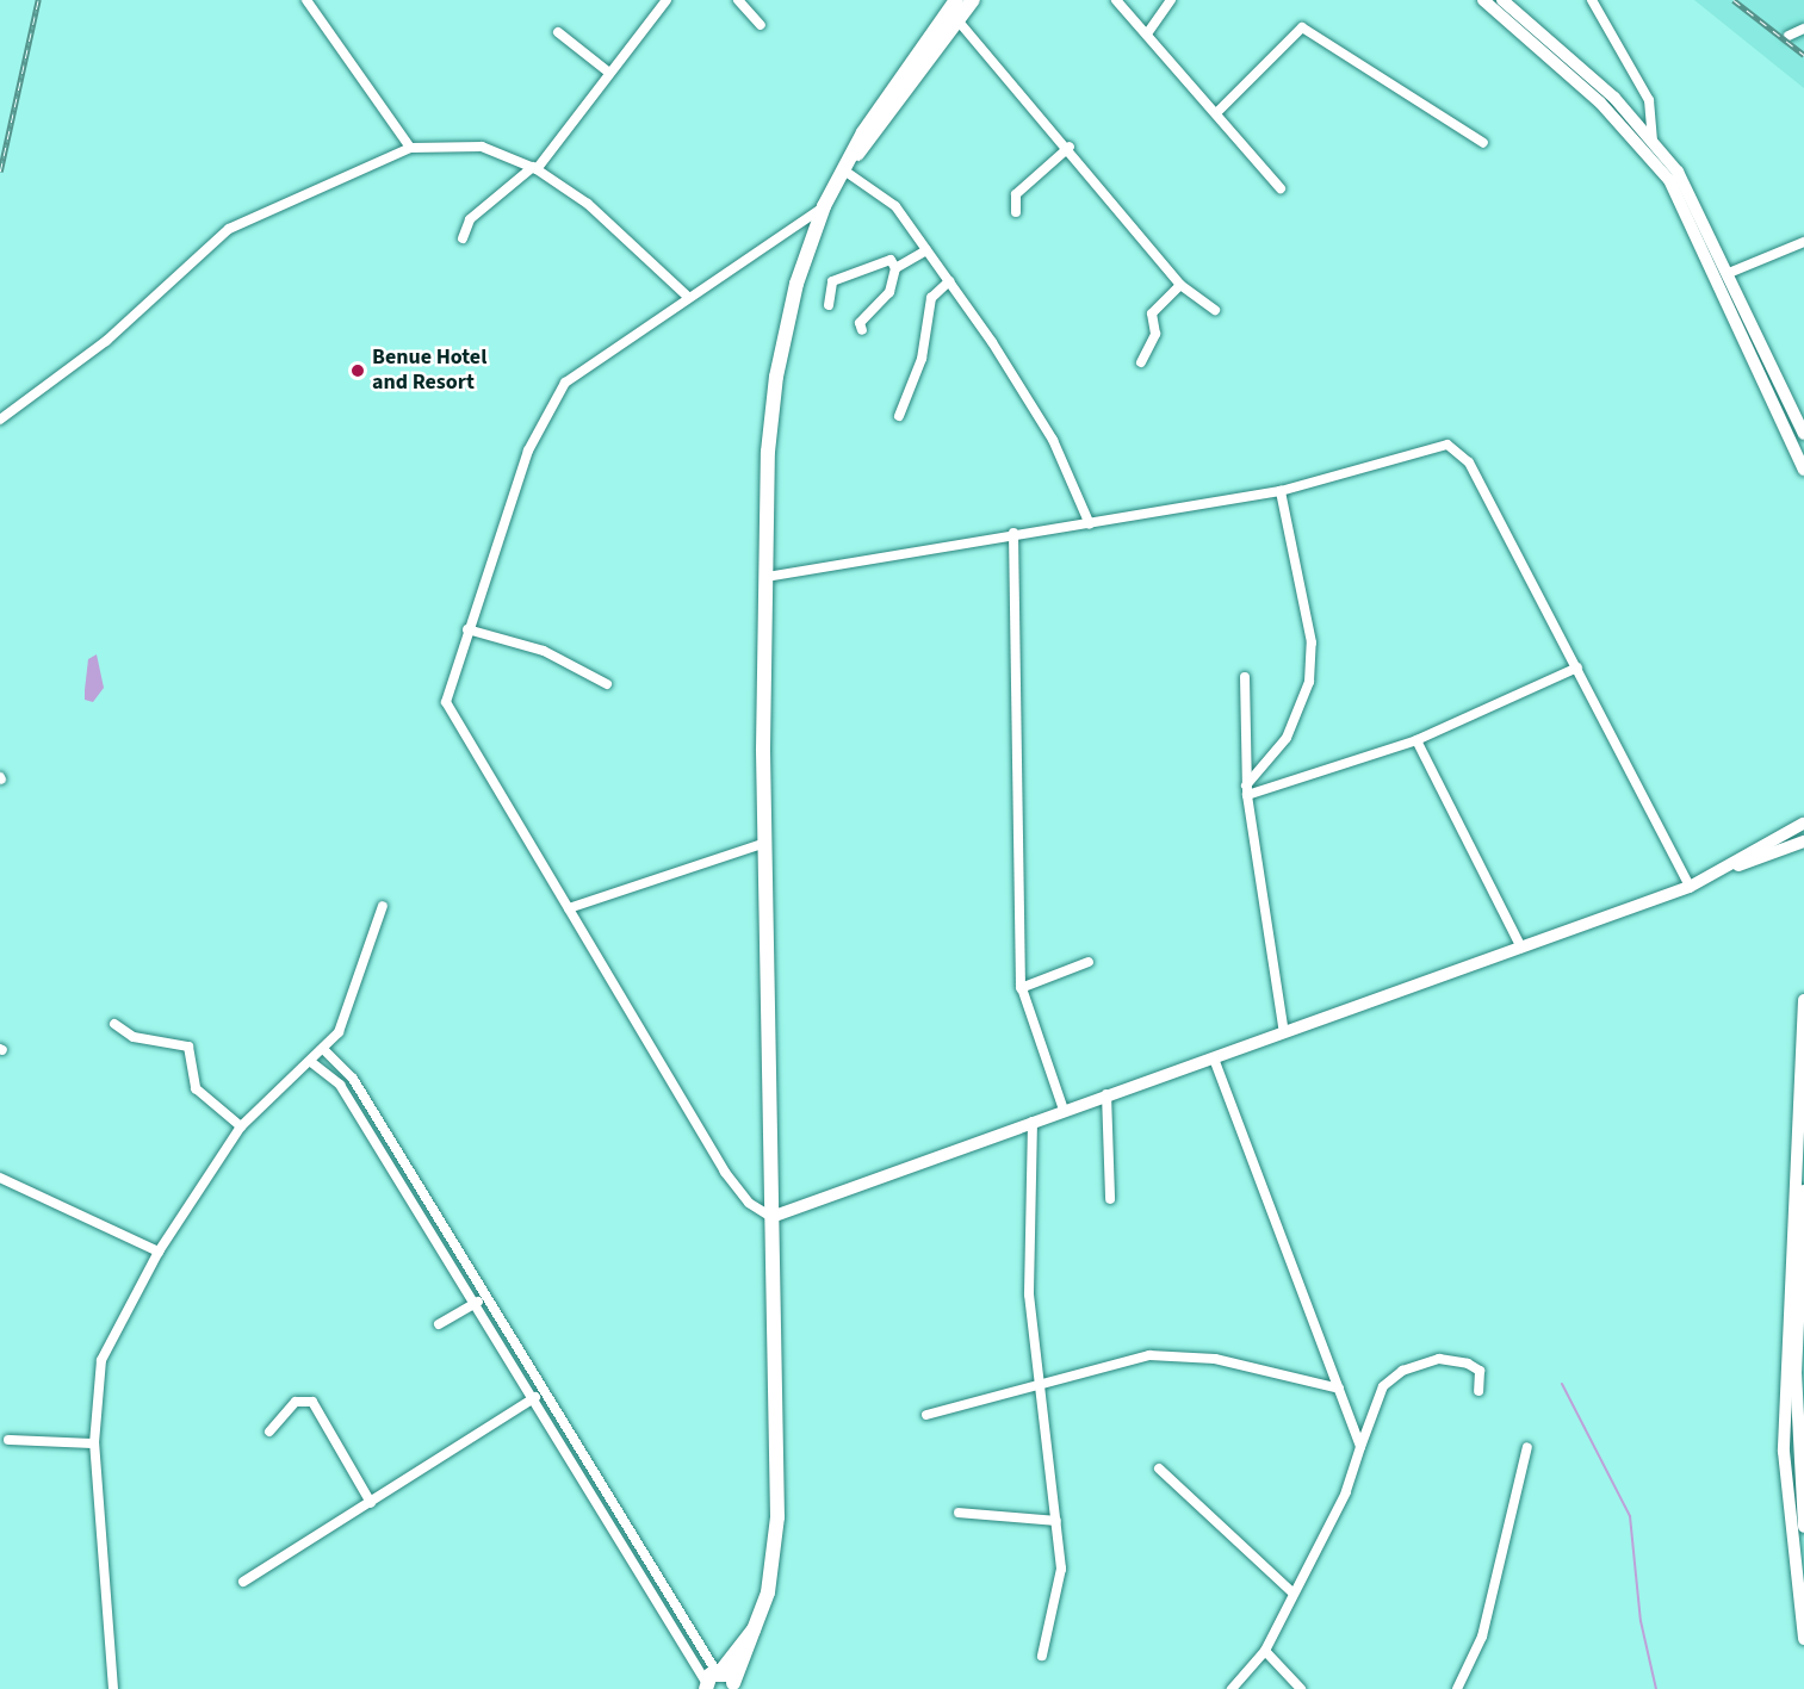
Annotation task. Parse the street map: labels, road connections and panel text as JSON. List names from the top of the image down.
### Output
{
  "places": ["Benue Hotel and Resort"]
}
